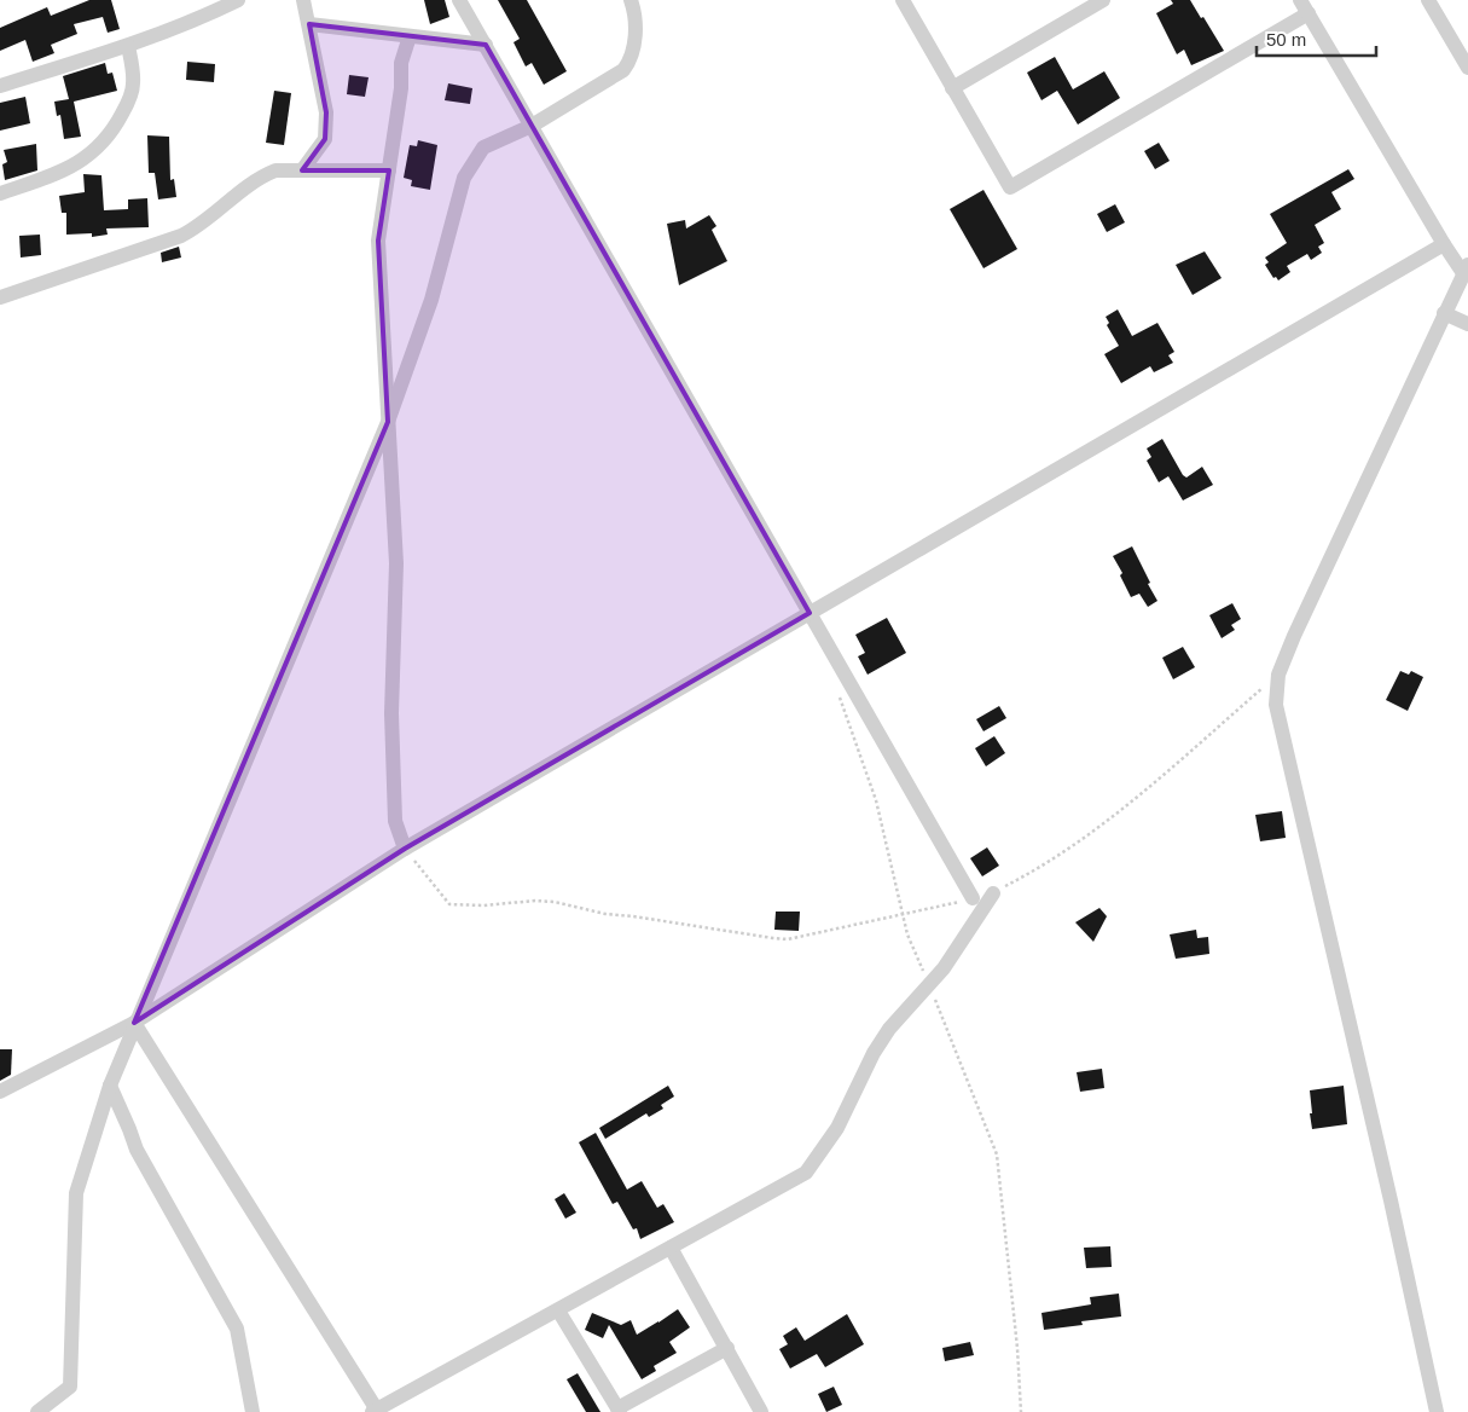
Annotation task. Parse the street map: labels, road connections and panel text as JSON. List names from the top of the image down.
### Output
{
  "scale_bar": "50 m"
}
